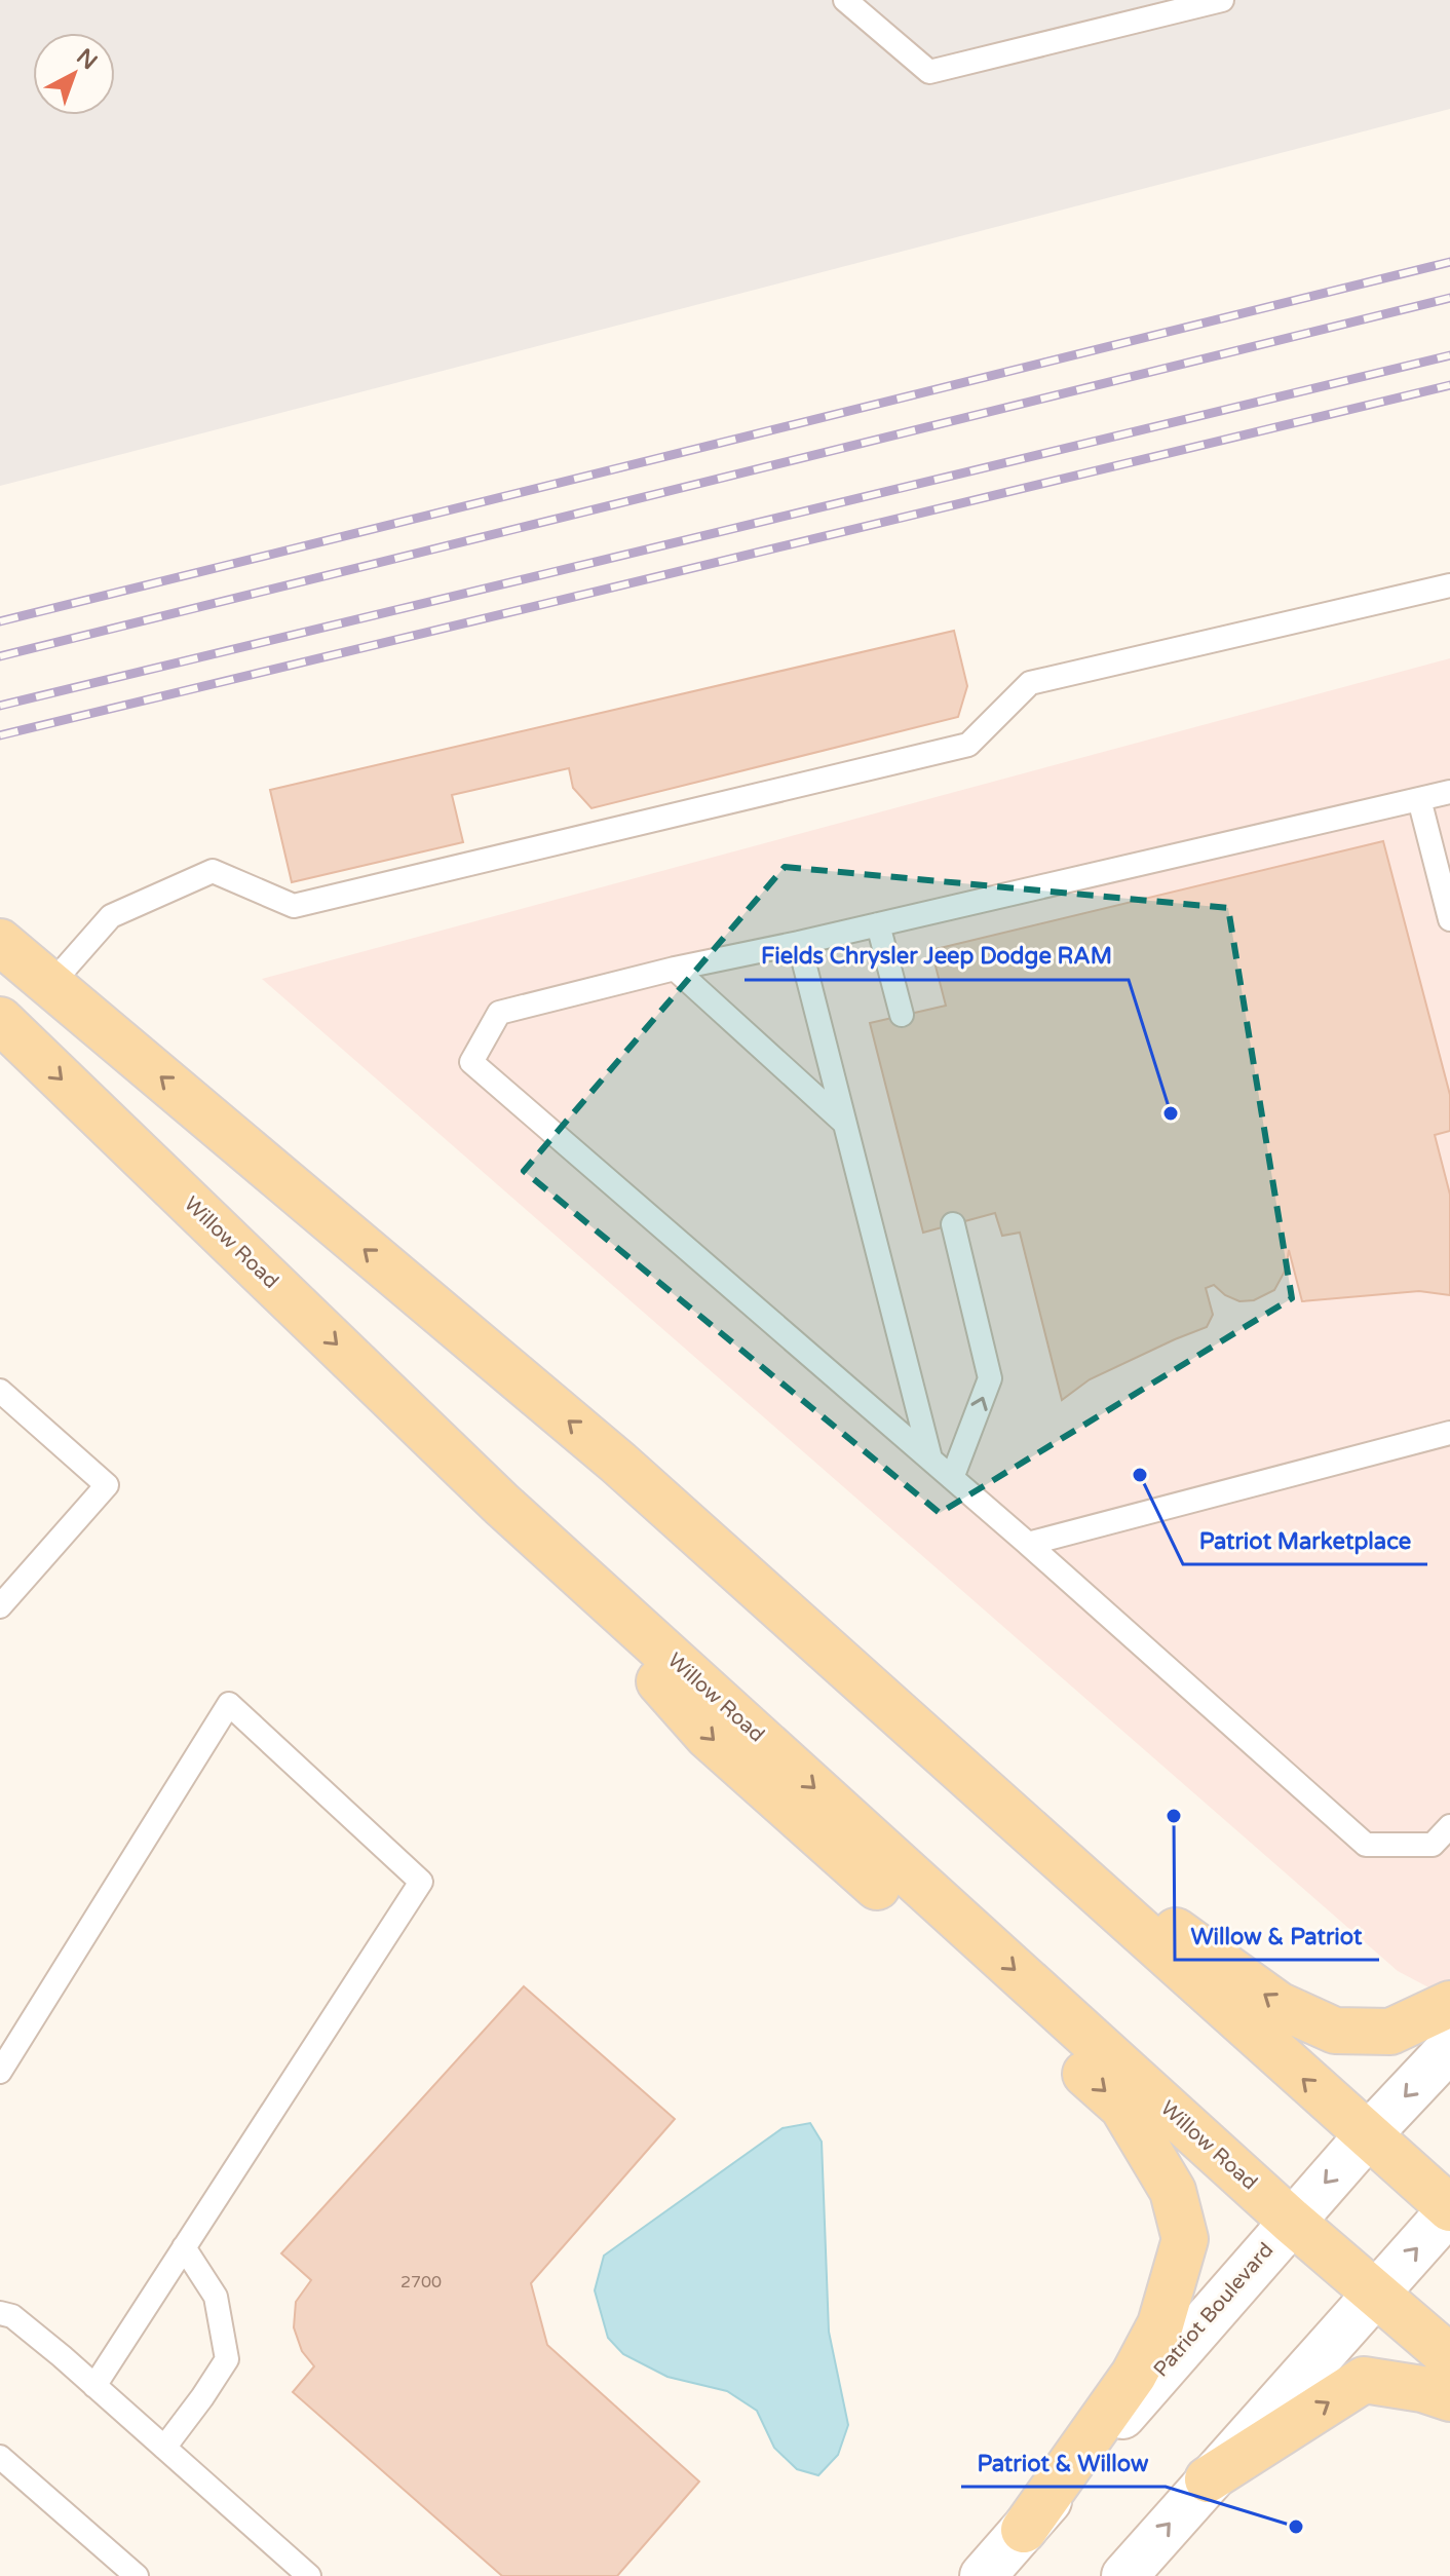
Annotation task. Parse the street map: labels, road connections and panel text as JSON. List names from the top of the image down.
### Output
{
  "streets": {
    "main road": ["Willow Road", "Patriot Boulevard"]
  },
  "crossings": [
    ["Willow Road", "Patriot Boulevard"]
  ],
  "places": [
    "Fields Chrysler Jeep Dodge RAM",
    "Patriot Marketplace",
    "Willow & Patriot",
    "Patriot & Willow"
  ],
  "house_numbers": ["2700"],
  "north": "top right"
}
